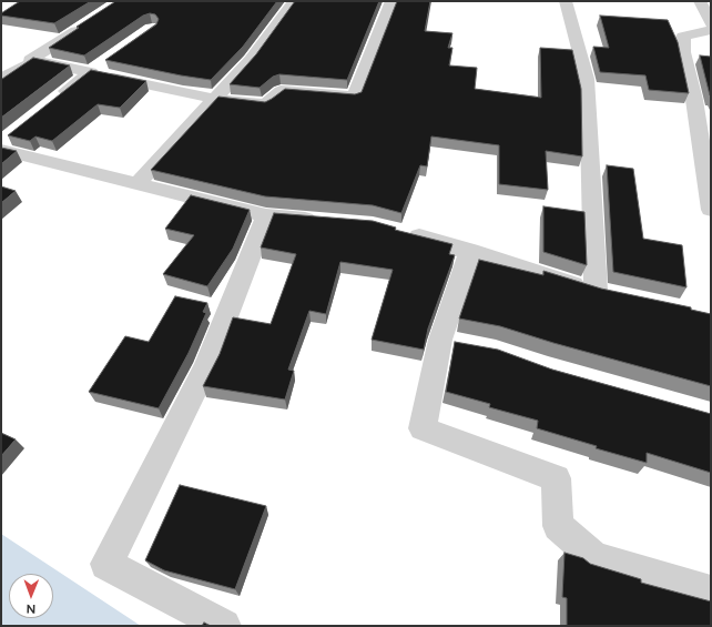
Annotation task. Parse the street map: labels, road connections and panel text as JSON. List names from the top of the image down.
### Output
{
  "north": "bottom"
}
